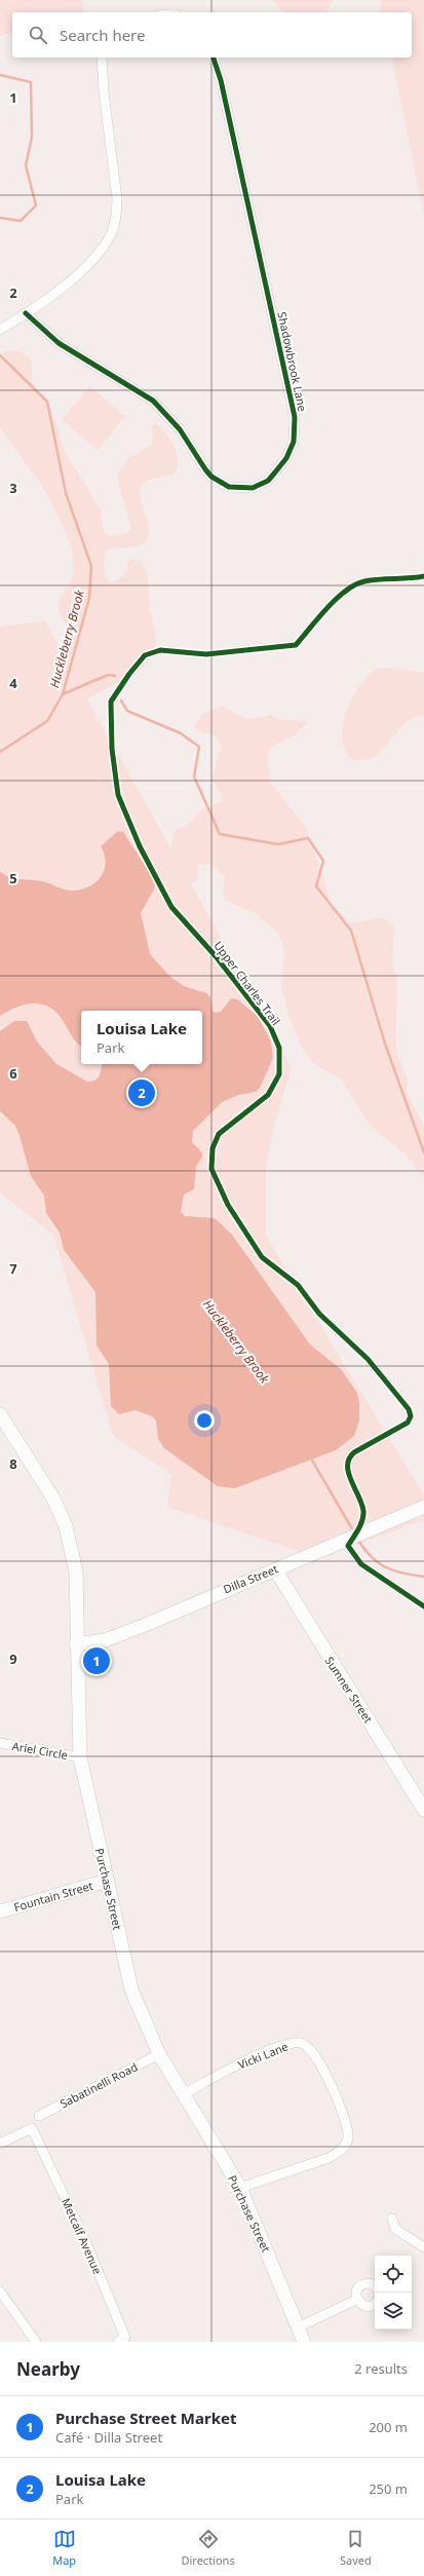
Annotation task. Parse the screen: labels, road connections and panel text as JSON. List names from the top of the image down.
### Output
{
  "streets": {
    "main road": [
      "Dilla Street",
      "Sumner Street",
      "Purchase Street",
      "Fountain Street"
    ],
    "street": [
      "Shadowbrook Lane",
      "Ariel Circle",
      "Vicki Lane",
      "Sabatinelli Road",
      "Metcalf Avenue"
    ],
    "cycle path": ["Upper Charles Trail"]
  },
  "crossings": [
    ["Dilla Street", "Sumner Street"],
    ["Dilla Street", "Purchase Street"],
    ["Ariel Circle", "Purchase Street"],
    ["Purchase Street", "Fountain Street"],
    ["Purchase Street", "Vicki Lane"],
    ["Purchase Street", "Sabatinelli Road"]
  ],
  "water": ["Huckleberry Brook"],
  "page": {
    "search": "Search here",
    "popup": ["Louisa Lake", "Park"],
    "pins": ["2", "1"],
    "heading": ["Nearby", "2 results"],
    "list": [
      {
        "mark": "1",
        "name": "Purchase Street Market",
        "note": "Café · Dilla Street",
        "value": "200 m"
      },
      {
        "mark": "2",
        "name": "Louisa Lake",
        "note": "Park",
        "value": "250 m"
      }
    ],
    "nav": ["Map", "Directions", "Saved"]
  },
  "grid": {
    "rows": [
      "1",
      "2",
      "3",
      "4",
      "5",
      "6",
      "7",
      "8",
      "9"
    ]
  }
}
